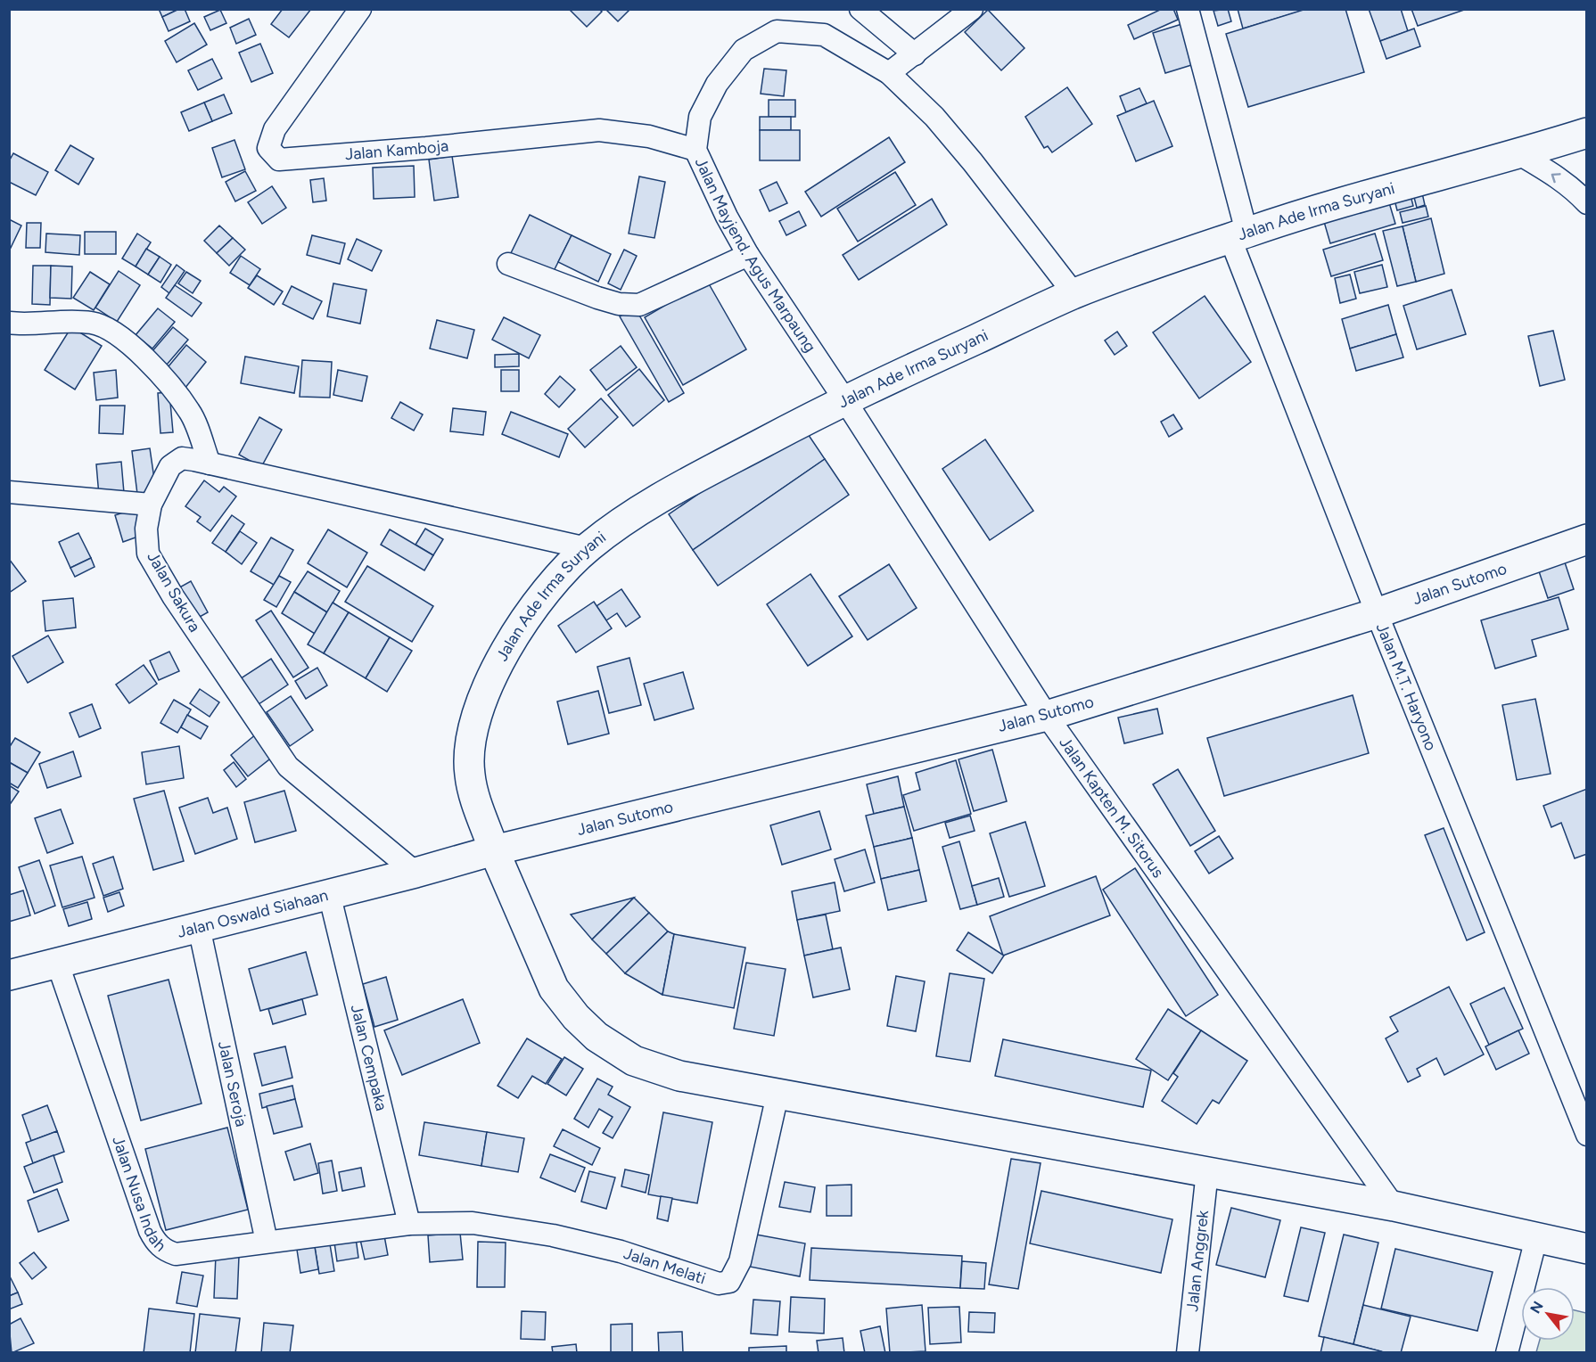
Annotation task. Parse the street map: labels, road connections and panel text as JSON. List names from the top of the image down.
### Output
{
  "streets": {
    "main road": ["Jalan Ade Irma Suryani", "Jalan Sutomo", "Jalan Oswald Siahaan"],
    "street": [
      "Jalan Kamboja",
      "Jalan Mayjend. Agus Marpaung",
      "Jalan Sakura",
      "Jalan M.T. Haryono",
      "Jalan Kapten M. Sitorus",
      "Jalan Cempaka",
      "Jalan Seroja",
      "Jalan Nusa Indah",
      "Jalan Anggrek",
      "Jalan Melati"
    ]
  },
  "crossings": [
    ["Jalan Kamboja", "Jalan Mayjend. Agus Marpaung"],
    ["Jalan Ade Irma Suryani", "Jalan Mayjend. Agus Marpaung"],
    ["Jalan Ade Irma Suryani", "Jalan Sutomo"],
    ["Jalan Ade Irma Suryani", "Jalan Sakura"],
    ["Jalan Ade Irma Suryani", "Jalan M.T. Haryono"],
    ["Jalan Ade Irma Suryani", "Jalan Kapten M. Sitorus"],
    ["Jalan Ade Irma Suryani", "Jalan Oswald Siahaan"],
    ["Jalan Ade Irma Suryani", "Jalan Anggrek"],
    ["Jalan Ade Irma Suryani", "Jalan Melati"],
    ["Jalan Mayjend. Agus Marpaung", "Jalan Kapten M. Sitorus"],
    ["Jalan Sutomo", "Jalan M.T. Haryono"],
    ["Jalan Sutomo", "Jalan Kapten M. Sitorus"],
    ["Jalan Sutomo", "Jalan Oswald Siahaan"],
    ["Jalan Sakura", "Jalan Oswald Siahaan"],
    ["Jalan Oswald Siahaan", "Jalan Cempaka"],
    ["Jalan Oswald Siahaan", "Jalan Seroja"],
    ["Jalan Oswald Siahaan", "Jalan Nusa Indah"],
    ["Jalan Cempaka", "Jalan Nusa Indah"],
    ["Jalan Cempaka", "Jalan Melati"],
    ["Jalan Seroja", "Jalan Nusa Indah"],
    ["Jalan Nusa Indah", "Jalan Melati"]
  ],
  "north": "top left"
}
